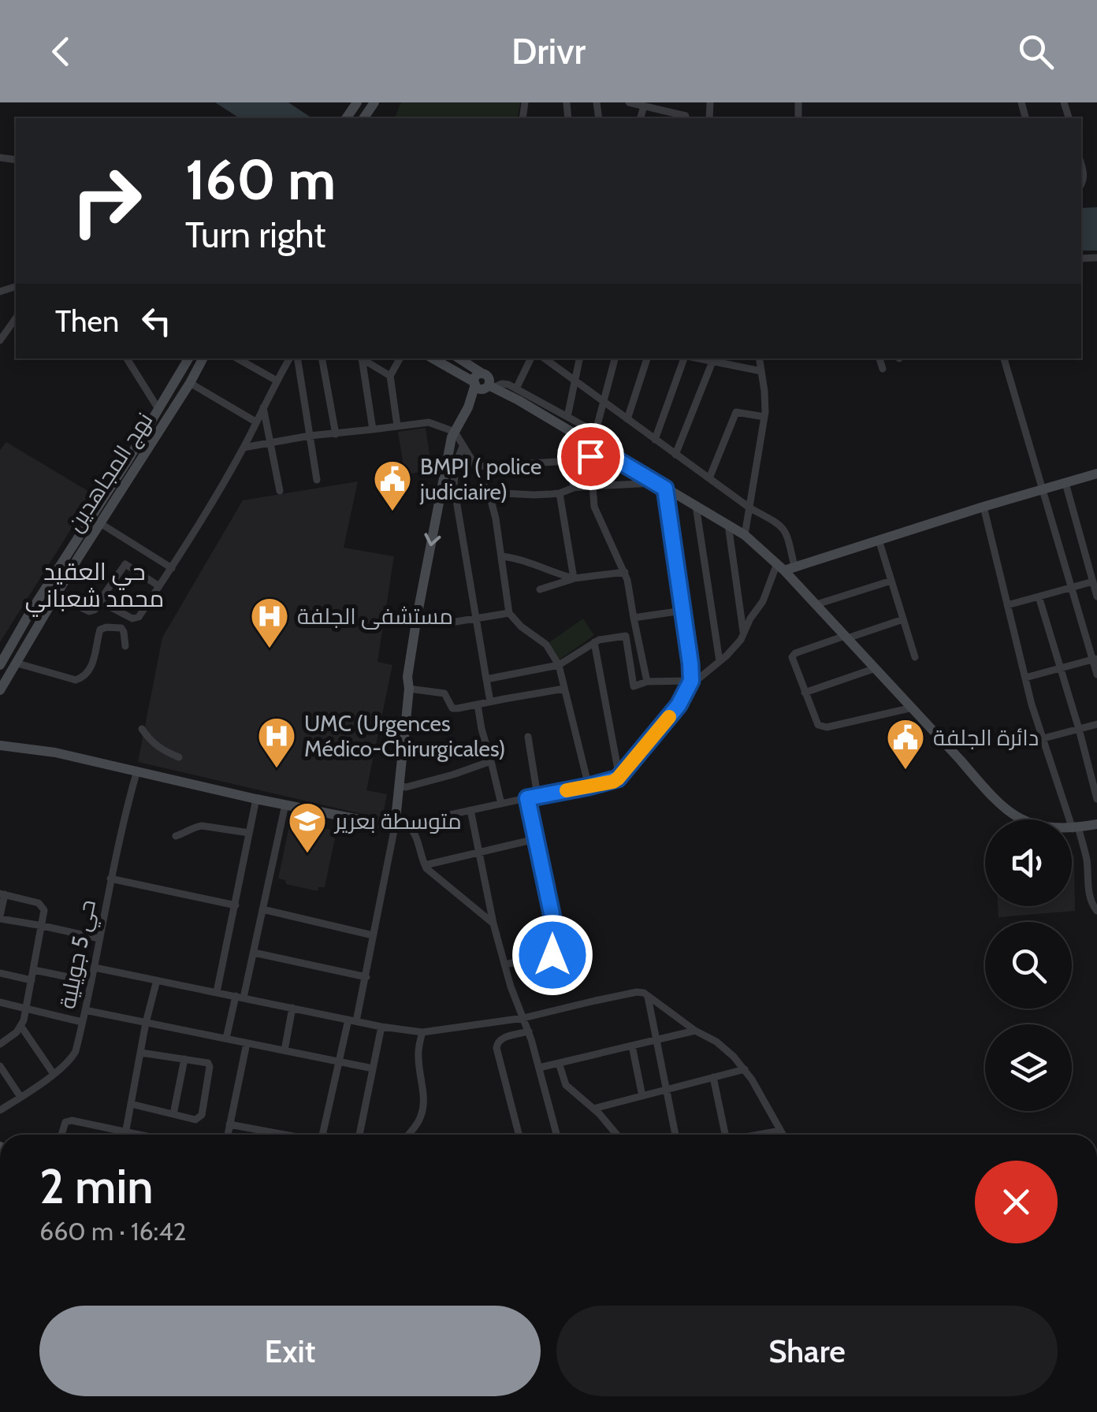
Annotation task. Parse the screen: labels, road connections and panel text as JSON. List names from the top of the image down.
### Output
{
  "streets": {
    "street": ["نهج المجاهدين", "حي 5 جويلية"]
  },
  "districts": ["حي العقيد محمد شعباني"],
  "places": {
    "public building": ["BMPJ ( police judiciaire)", "دائرة الجلفة"],
    "hospital": ["مستشفى الجلفة", "UMC (Urgences Médico-Chirurgicales)"],
    "school or university": ["متوسطة بعرير"]
  },
  "page": {
    "header": "Drivr",
    "turn": ["160 m", "Turn right"],
    "then": "Then",
    "heading": ["2 min", "660 m · 16:42"],
    "buttons": ["Exit", "Share"]
  }
}
